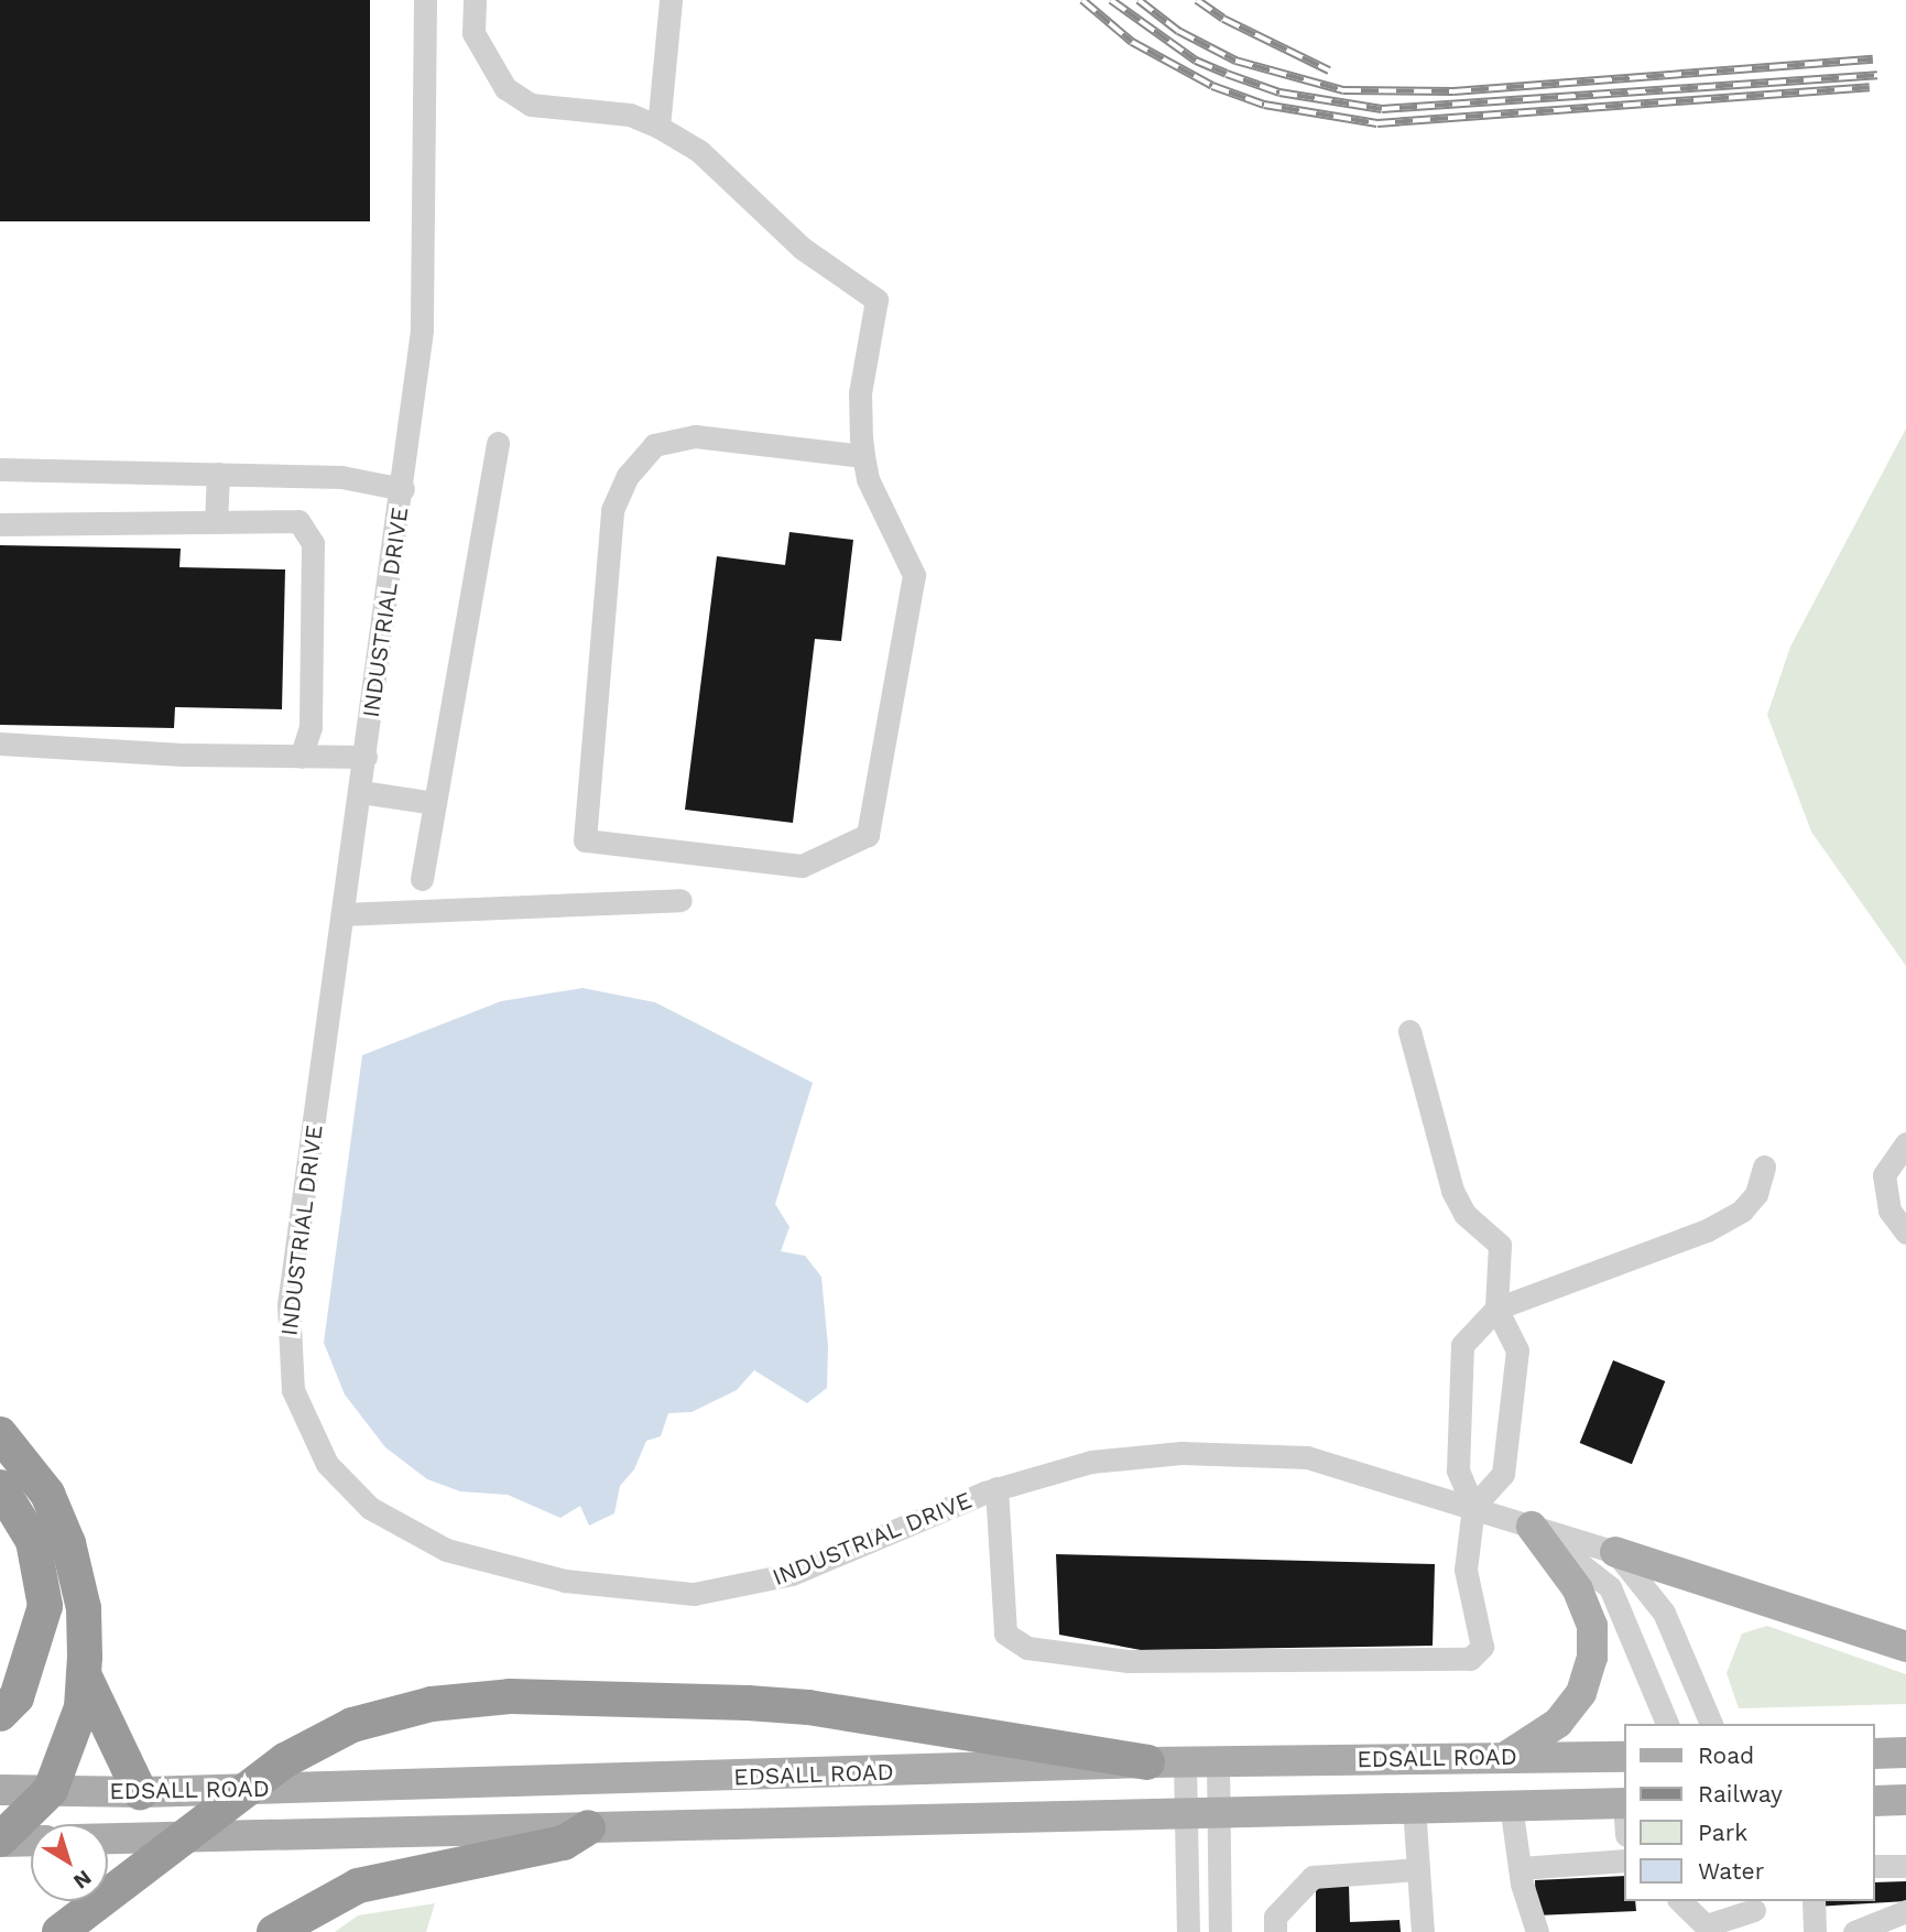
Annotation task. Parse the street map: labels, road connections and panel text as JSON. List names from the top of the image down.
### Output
{
  "streets": {
    "main road": ["EDSALL ROAD"],
    "street": ["INDUSTRIAL DRIVE"]
  },
  "legend": [
    "Road",
    "Railway",
    "Park",
    "Water"
  ],
  "north": "bottom right"
}
